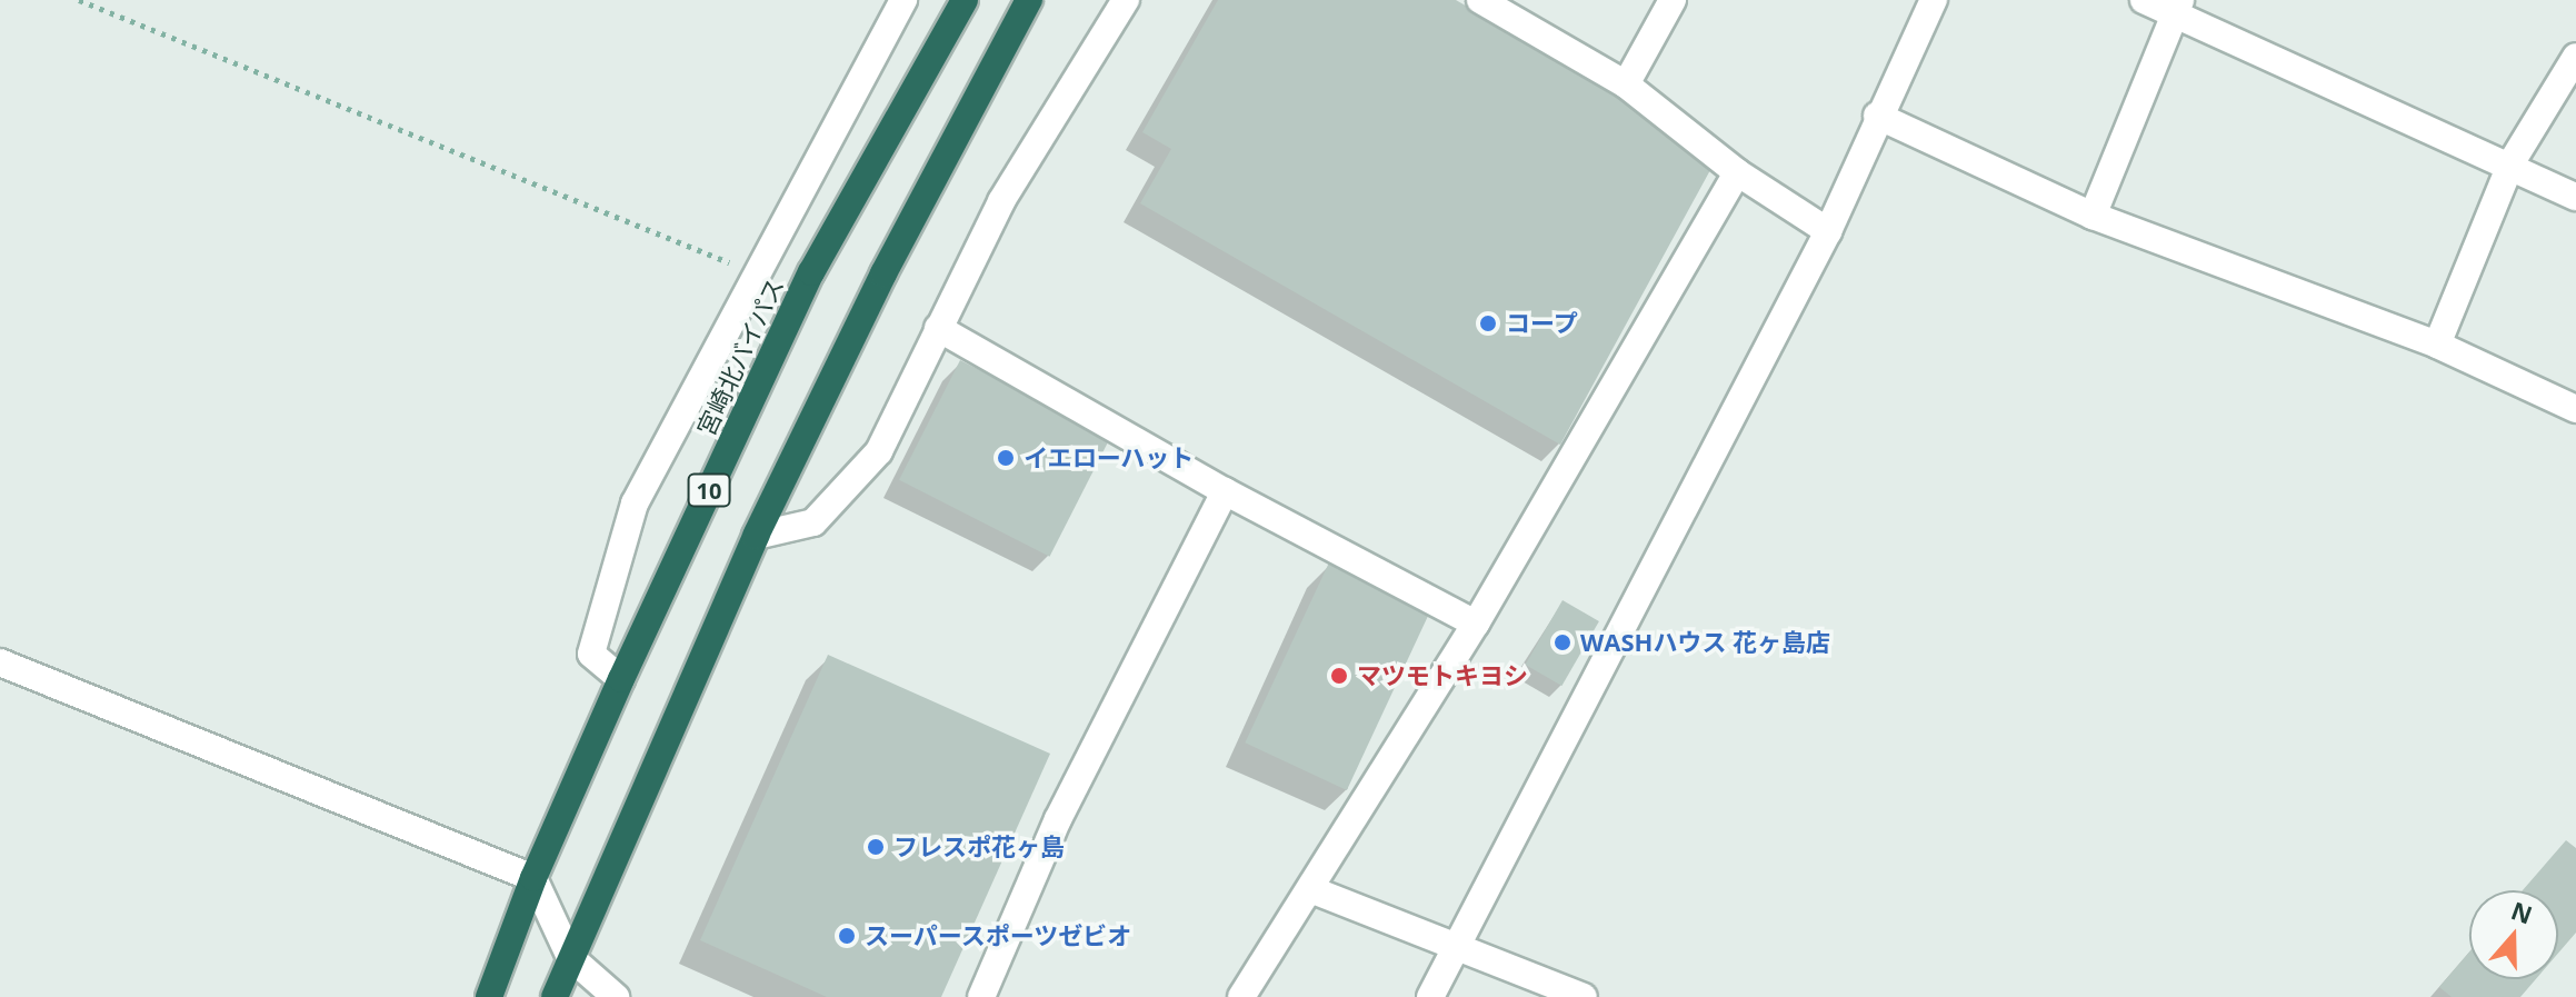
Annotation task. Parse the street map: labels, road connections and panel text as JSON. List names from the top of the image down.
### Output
{
  "streets": {
    "highway": ["宮崎北バイパス", "10"]
  },
  "places": [
    "コープ",
    "イエローハット",
    "WASHハウス 花ヶ島店",
    "マツモトキヨシ",
    "フレスポ花ヶ島",
    "スーパースポーツゼビオ"
  ],
  "north": "top"
}
